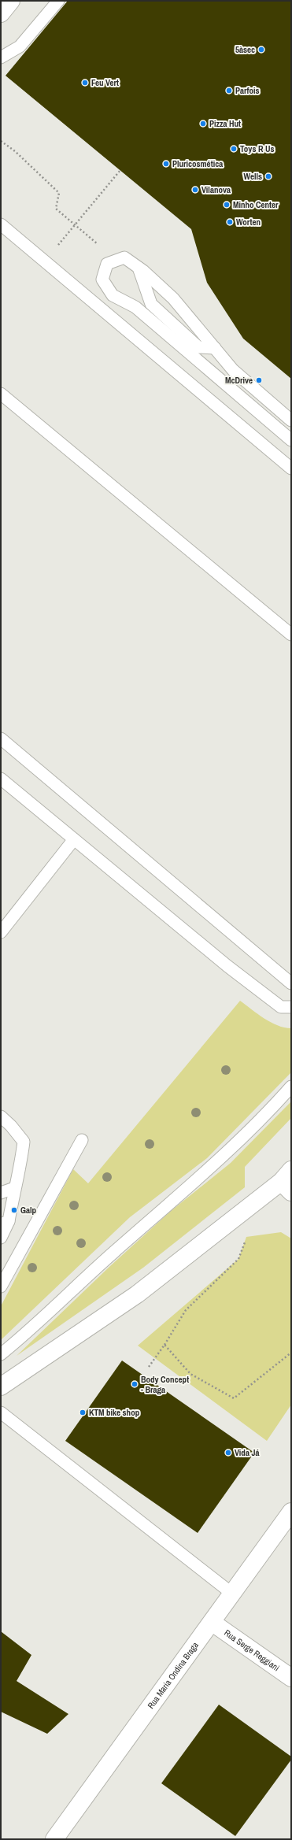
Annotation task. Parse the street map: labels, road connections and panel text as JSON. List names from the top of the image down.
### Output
{
  "streets": {
    "street": ["Rua Serge Reggiani", "Rua Maria Ondina Braga"]
  },
  "crossings": [
    ["Rua Serge Reggiani", "Rua Maria Ondina Braga"]
  ],
  "places": [
    "5àsec",
    "Feu Vert",
    "Parfois",
    "Pizza Hut",
    "Toys R Us",
    "Pluricosmética",
    "Wells",
    "Vilanova",
    "Minho Center",
    "Worten",
    "McDrive",
    "Galp",
    "Body Concept - Braga",
    "KTM bike shop",
    "Vida Já"
  ]
}
